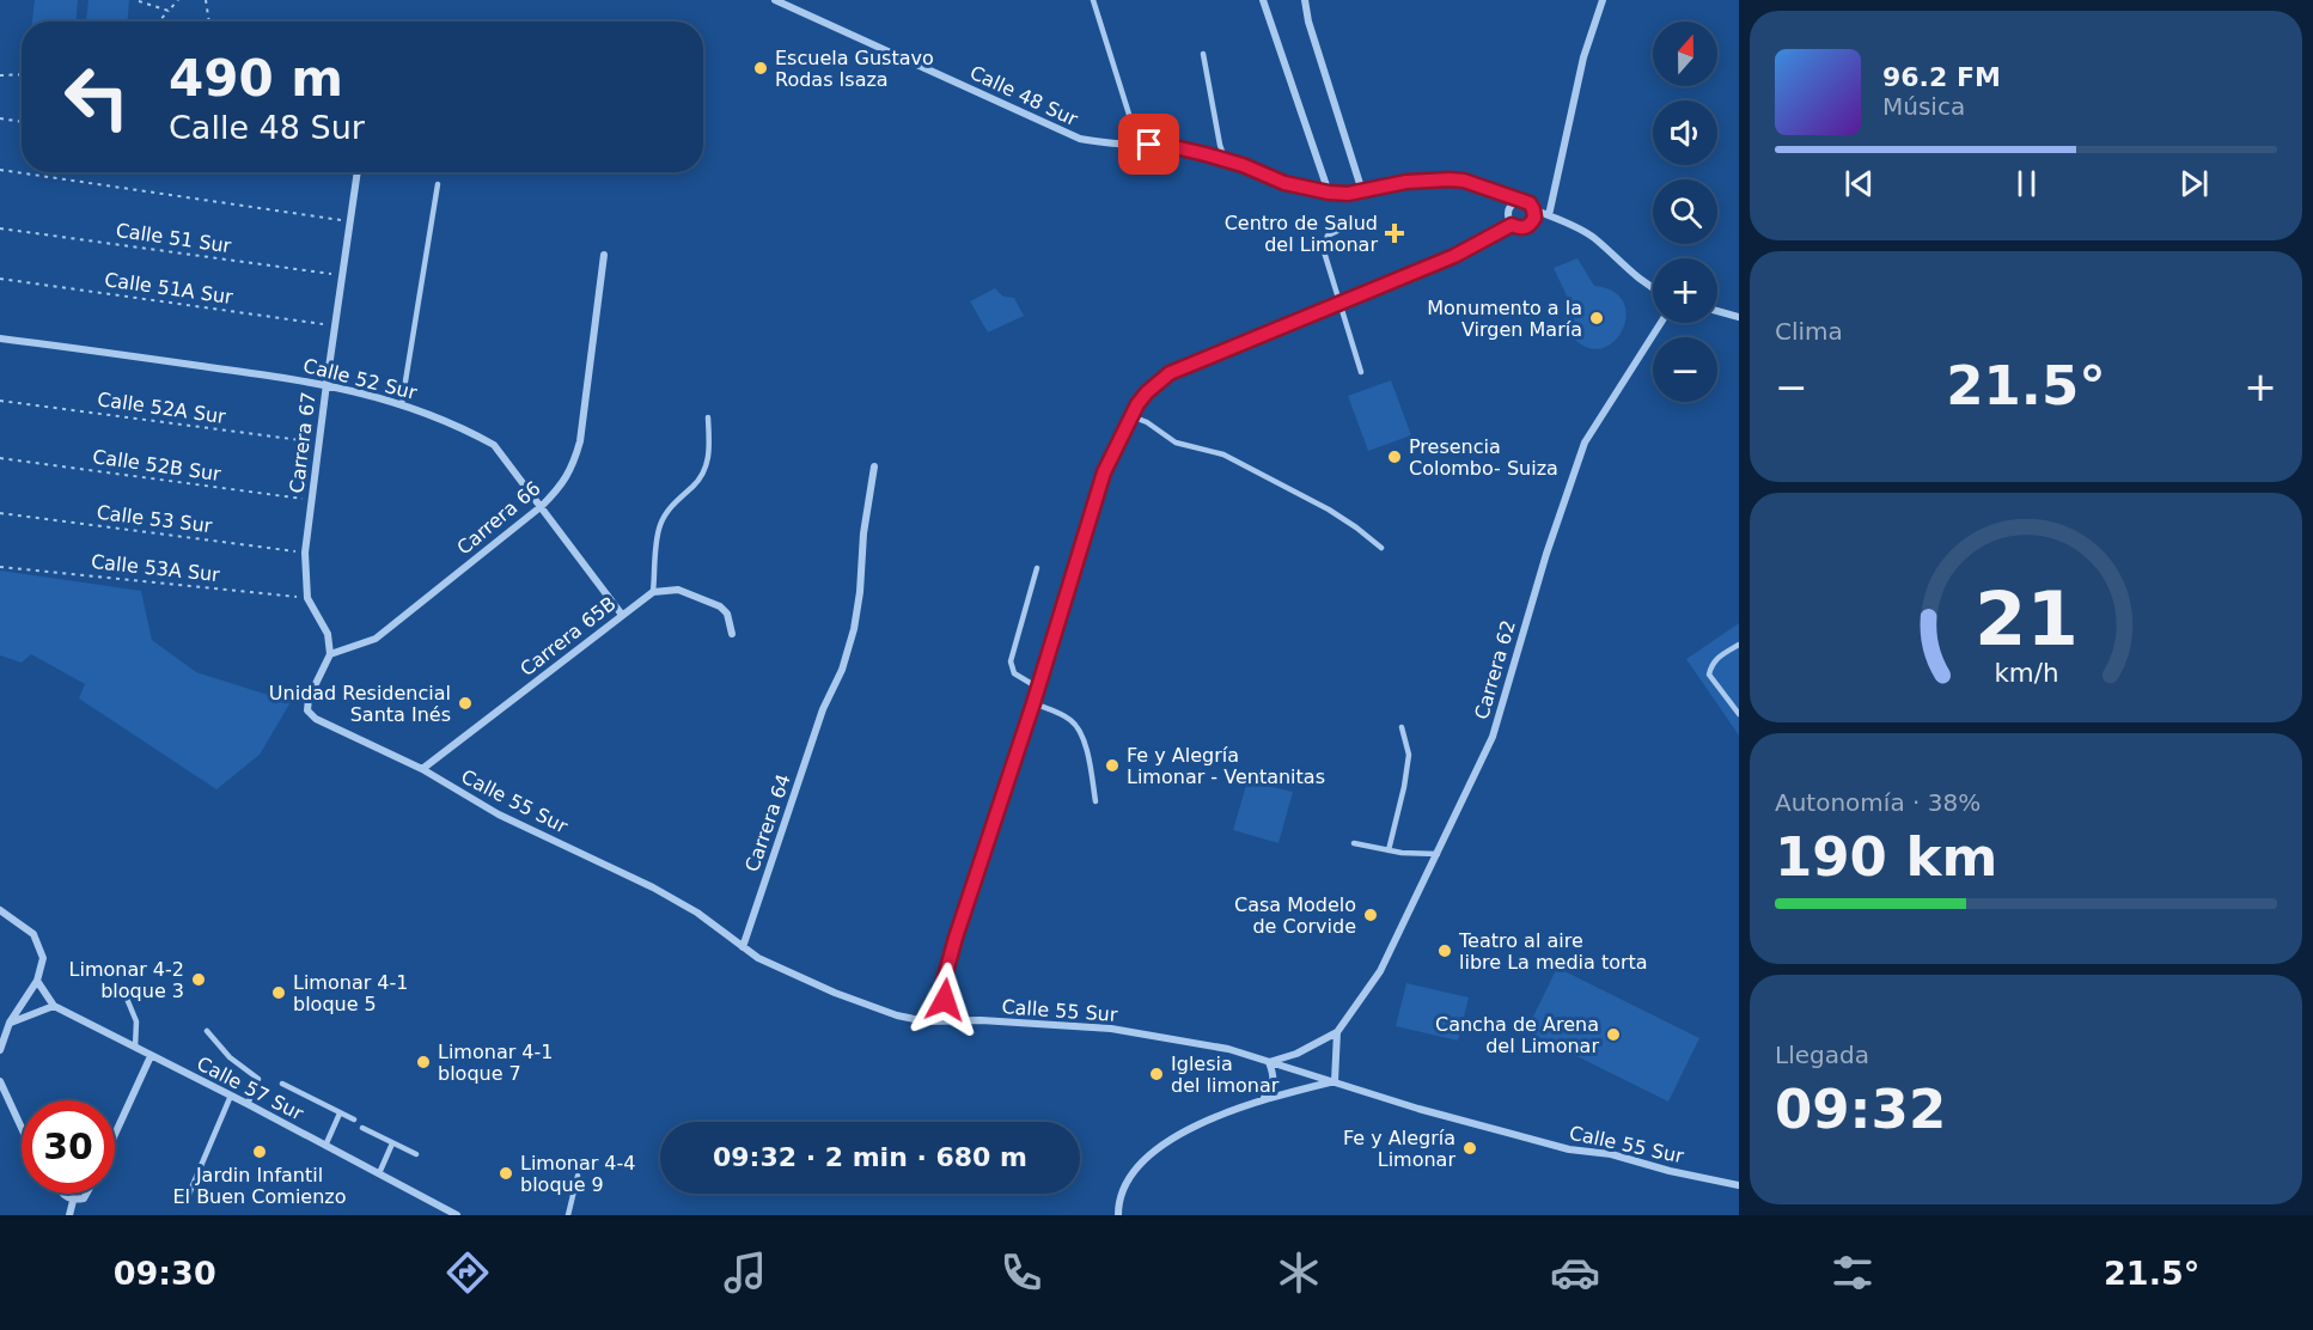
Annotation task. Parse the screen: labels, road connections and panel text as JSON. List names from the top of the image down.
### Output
{
  "streets": {
    "street": [
      "Calle 48 Sur",
      "Calle 52 Sur",
      "Carrera 67",
      "Carrera 66",
      "Carrera 65B",
      "Carrera 62",
      "Calle 55 Sur",
      "Carrera 64",
      "Calle 57 Sur"
    ],
    "path": [
      "Calle 51 Sur",
      "Calle 51A Sur",
      "Calle 52A Sur",
      "Calle 52B Sur",
      "Calle 53 Sur",
      "Calle 53A Sur"
    ]
  },
  "crossings": [
    ["Calle 51 Sur", "Carrera 67"],
    ["Calle 51A Sur", "Carrera 67"],
    ["Calle 52 Sur", "Carrera 67"],
    ["Calle 52 Sur", "Carrera 66"],
    ["Calle 52 Sur", "Carrera 65B"],
    ["Calle 52A Sur", "Carrera 67"],
    ["Carrera 67", "Calle 52B Sur"],
    ["Carrera 67", "Carrera 66"],
    ["Carrera 67", "Calle 53 Sur"],
    ["Carrera 67", "Calle 53A Sur"],
    ["Carrera 67", "Calle 55 Sur"],
    ["Carrera 66", "Calle 55 Sur"],
    ["Carrera 65B", "Calle 55 Sur"],
    ["Carrera 62", "Calle 55 Sur"],
    ["Calle 55 Sur", "Carrera 64"]
  ],
  "places": {
    "other": [
      "Escuela Gustavo Rodas Isaza",
      "Monumento a la Virgen María",
      "Presencia Colombo- Suiza",
      "Unidad Residencial Santa Inés",
      "Fe y Alegría Limonar - Ventanitas",
      "Casa Modelo de Corvide",
      "Teatro al aire libre La media torta",
      "Limonar 4-2 bloque 3",
      "Limonar 4-1 bloque 5",
      "Cancha de Arena del Limonar",
      "Limonar 4-1 bloque 7",
      "Iglesia del limonar",
      "Fe y Alegría Limonar",
      "Jardin Infantil El Buen Comienzo",
      "Limonar 4-4 bloque 9"
    ],
    "health": ["Centro de Salud del Limonar"]
  },
  "north": "top",
  "page": {
    "map_buttons": ["+", "−"],
    "turn": ["490 m", "Calle 48 Sur"],
    "song": ["96.2 FM", "Música"],
    "tile": [
      "Clima",
      ["Autonomía · 38%", "190 km"],
      ["Llegada", "09:32"]
    ],
    "heat": ["−", "21.5°", "+"],
    "limit": "30",
    "trip": "09:32 · 2 min · 680 m",
    "tabs": ["09:30", "21.5°"],
    "gauge": ["21", "km/h"]
  }
}
